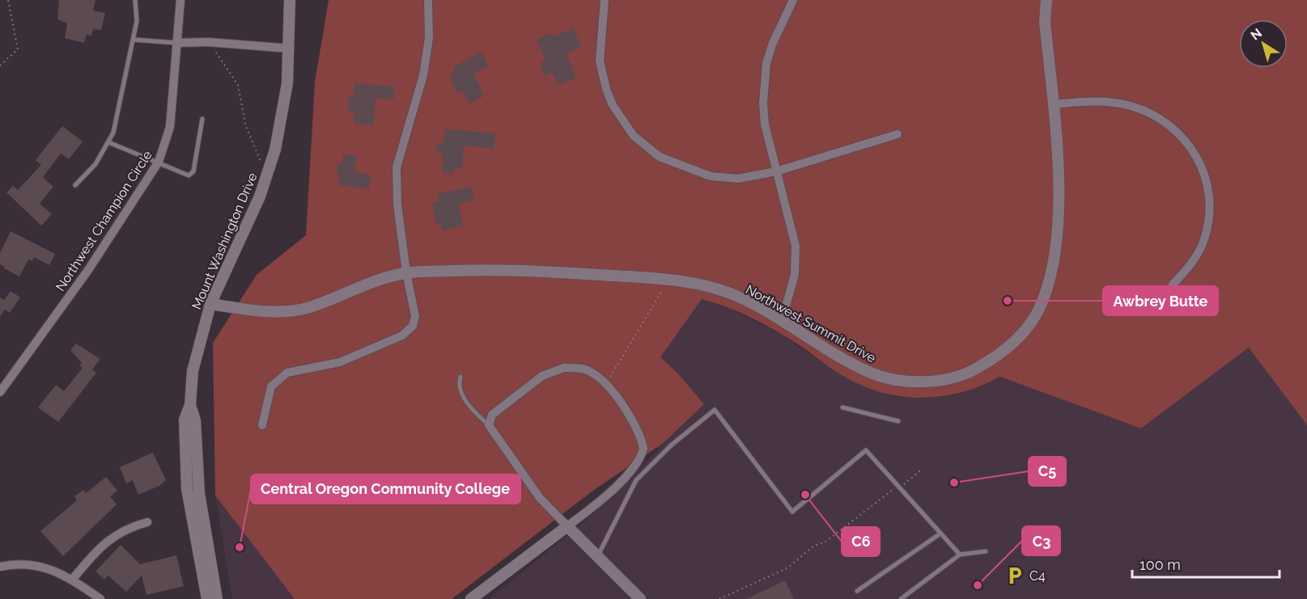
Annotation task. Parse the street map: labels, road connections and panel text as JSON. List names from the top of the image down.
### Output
{
  "streets": {
    "street": ["Northwest Champion Circle", "Mount Washington Drive", "Northwest Summit Drive"]
  },
  "crossings": [
    ["Mount Washington Drive", "Northwest Summit Drive"]
  ],
  "places": {
    "other": [
      "Awbrey Butte",
      "C5",
      "C6",
      "Central Oregon Community College",
      "C3"
    ],
    "parking": ["C4"]
  },
  "scale_bar": "100 m",
  "north": "top left"
}
